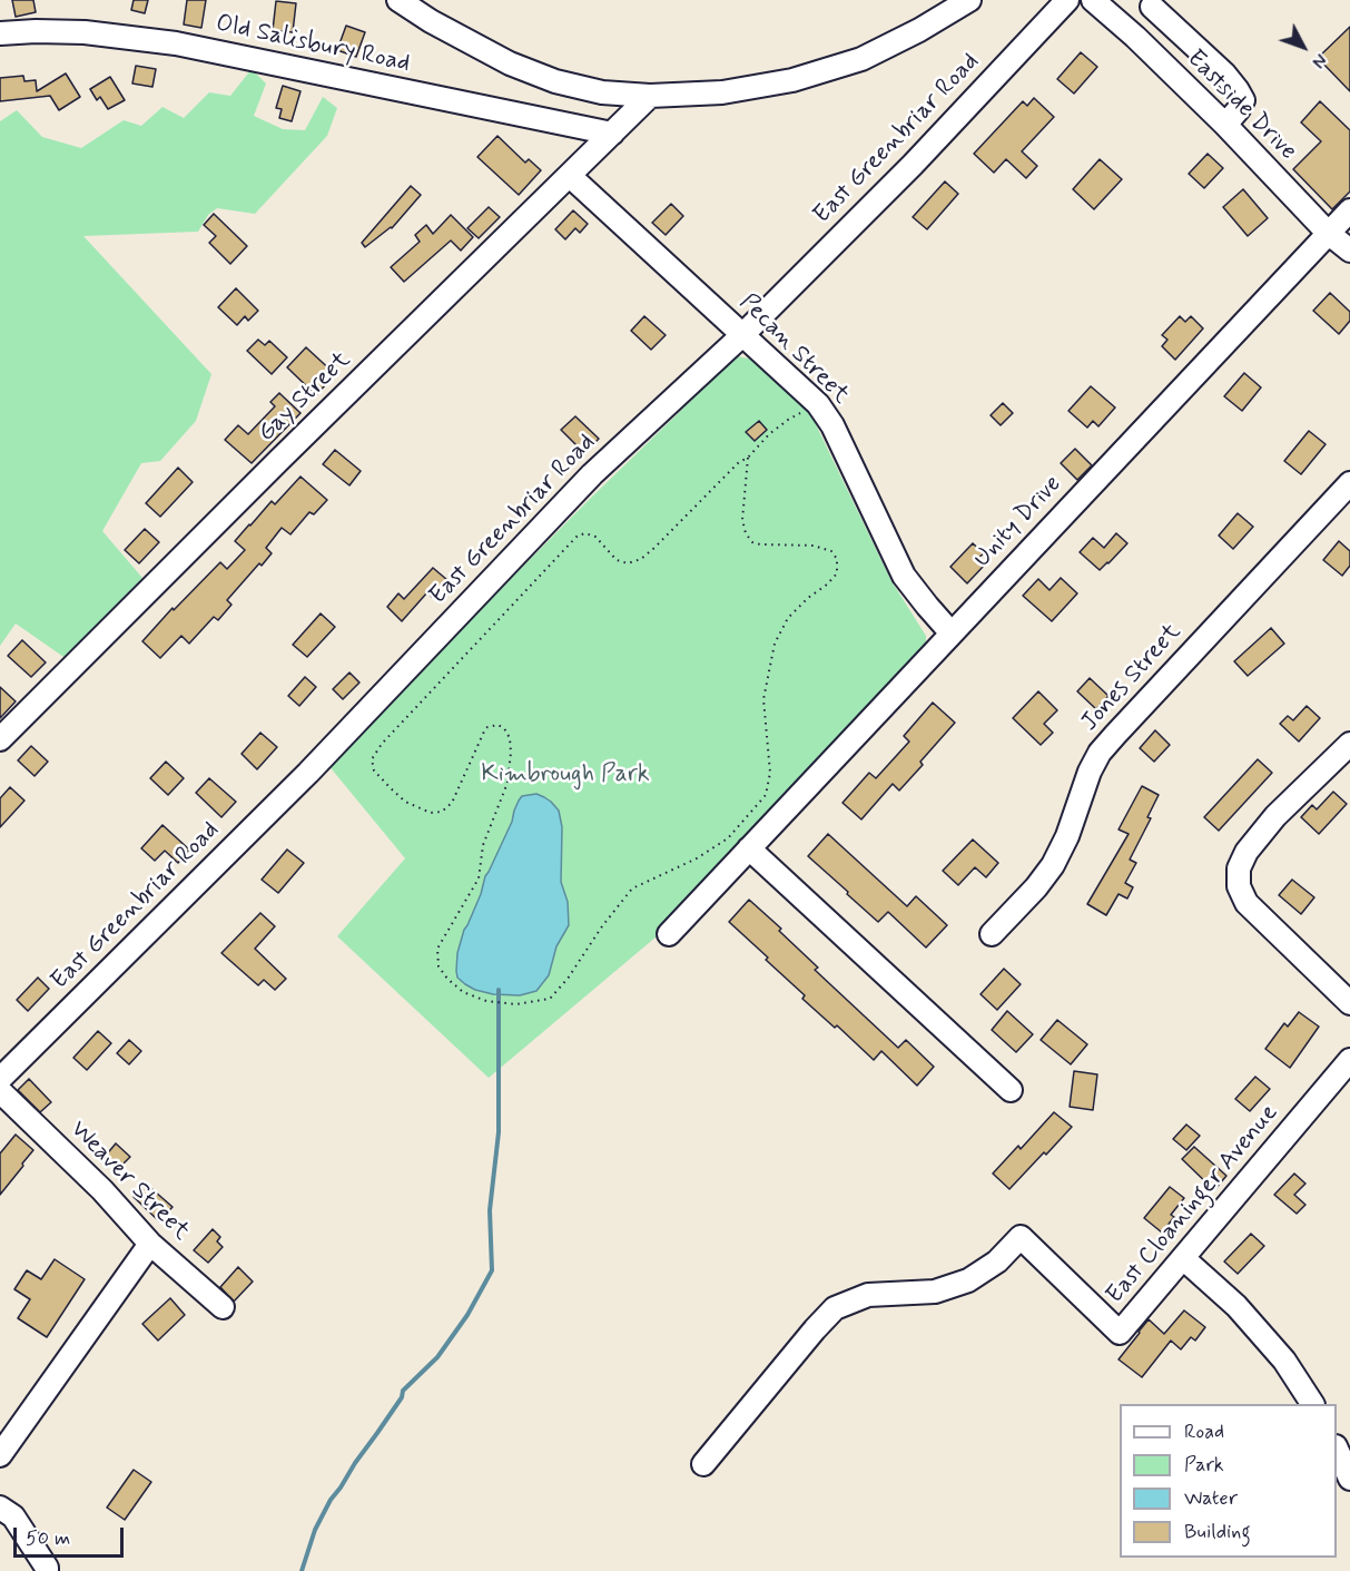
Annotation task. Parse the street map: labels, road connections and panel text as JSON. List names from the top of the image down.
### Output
{
  "streets": {
    "street": [
      "Old Salisbury Road",
      "Eastside Drive",
      "East Greenbriar Road",
      "Pecan Street",
      "Gay Street",
      "Unity Drive",
      "Jones Street",
      "Weaver Street",
      "East Cloaninger Avenue"
    ]
  },
  "crossings": [
    ["Old Salisbury Road", "Gay Street"],
    ["Eastside Drive", "Unity Drive"],
    ["East Greenbriar Road", "Pecan Street"],
    ["Pecan Street", "Gay Street"],
    ["Pecan Street", "Unity Drive"]
  ],
  "parks": ["Kimbrough Park"],
  "legend": [
    "Road",
    "Park",
    "Water",
    "Building"
  ],
  "scale_bar": "50 m",
  "north": "bottom right"
}
